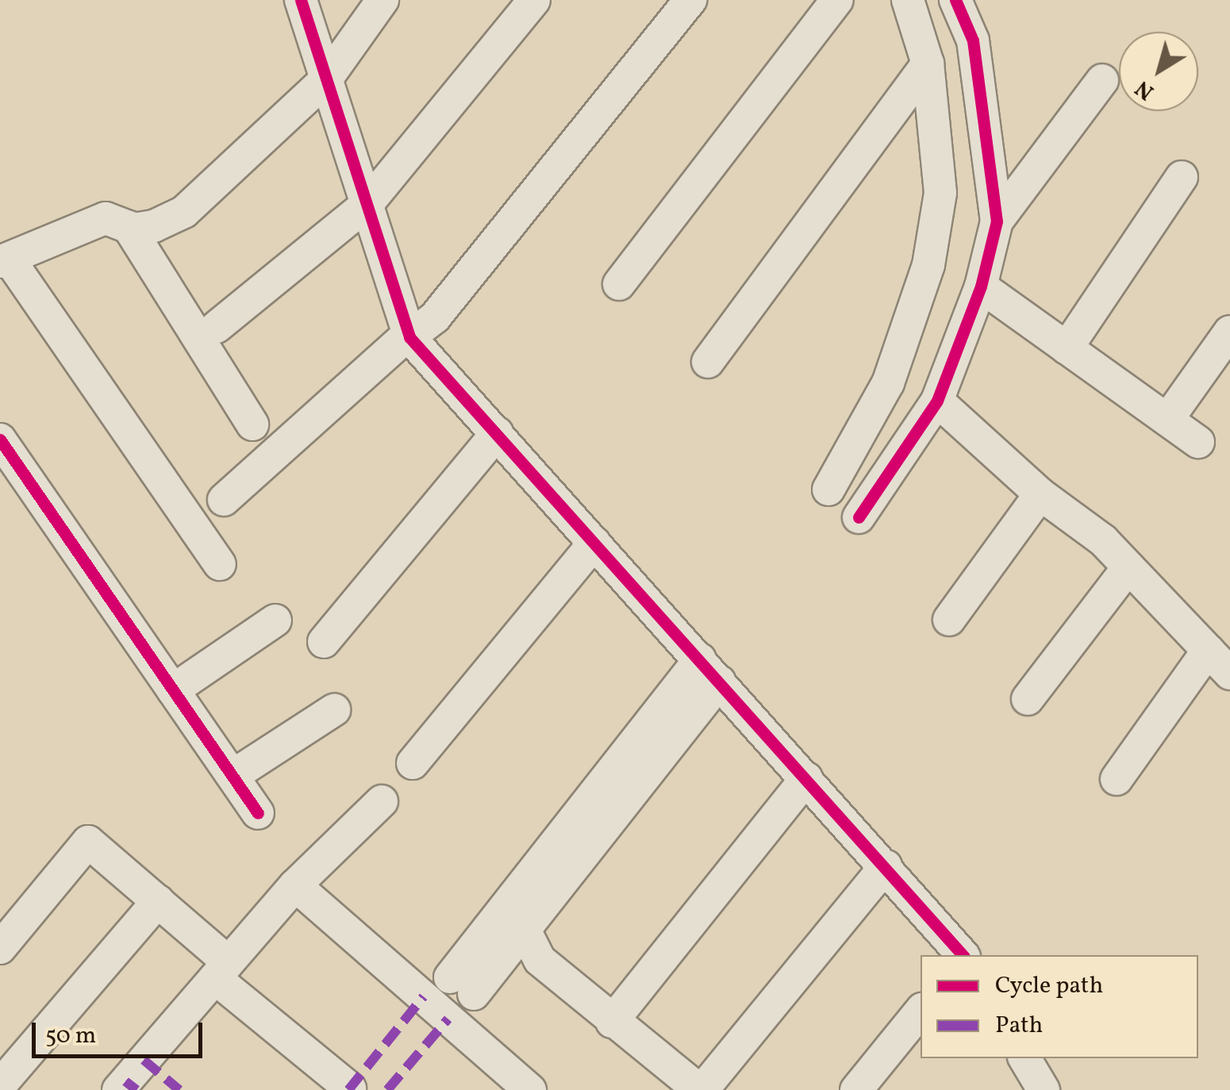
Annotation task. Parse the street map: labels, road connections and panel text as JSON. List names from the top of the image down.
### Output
{
  "legend": ["Cycle path", "Path"],
  "scale_bar": "50 m",
  "north": "bottom left"
}
